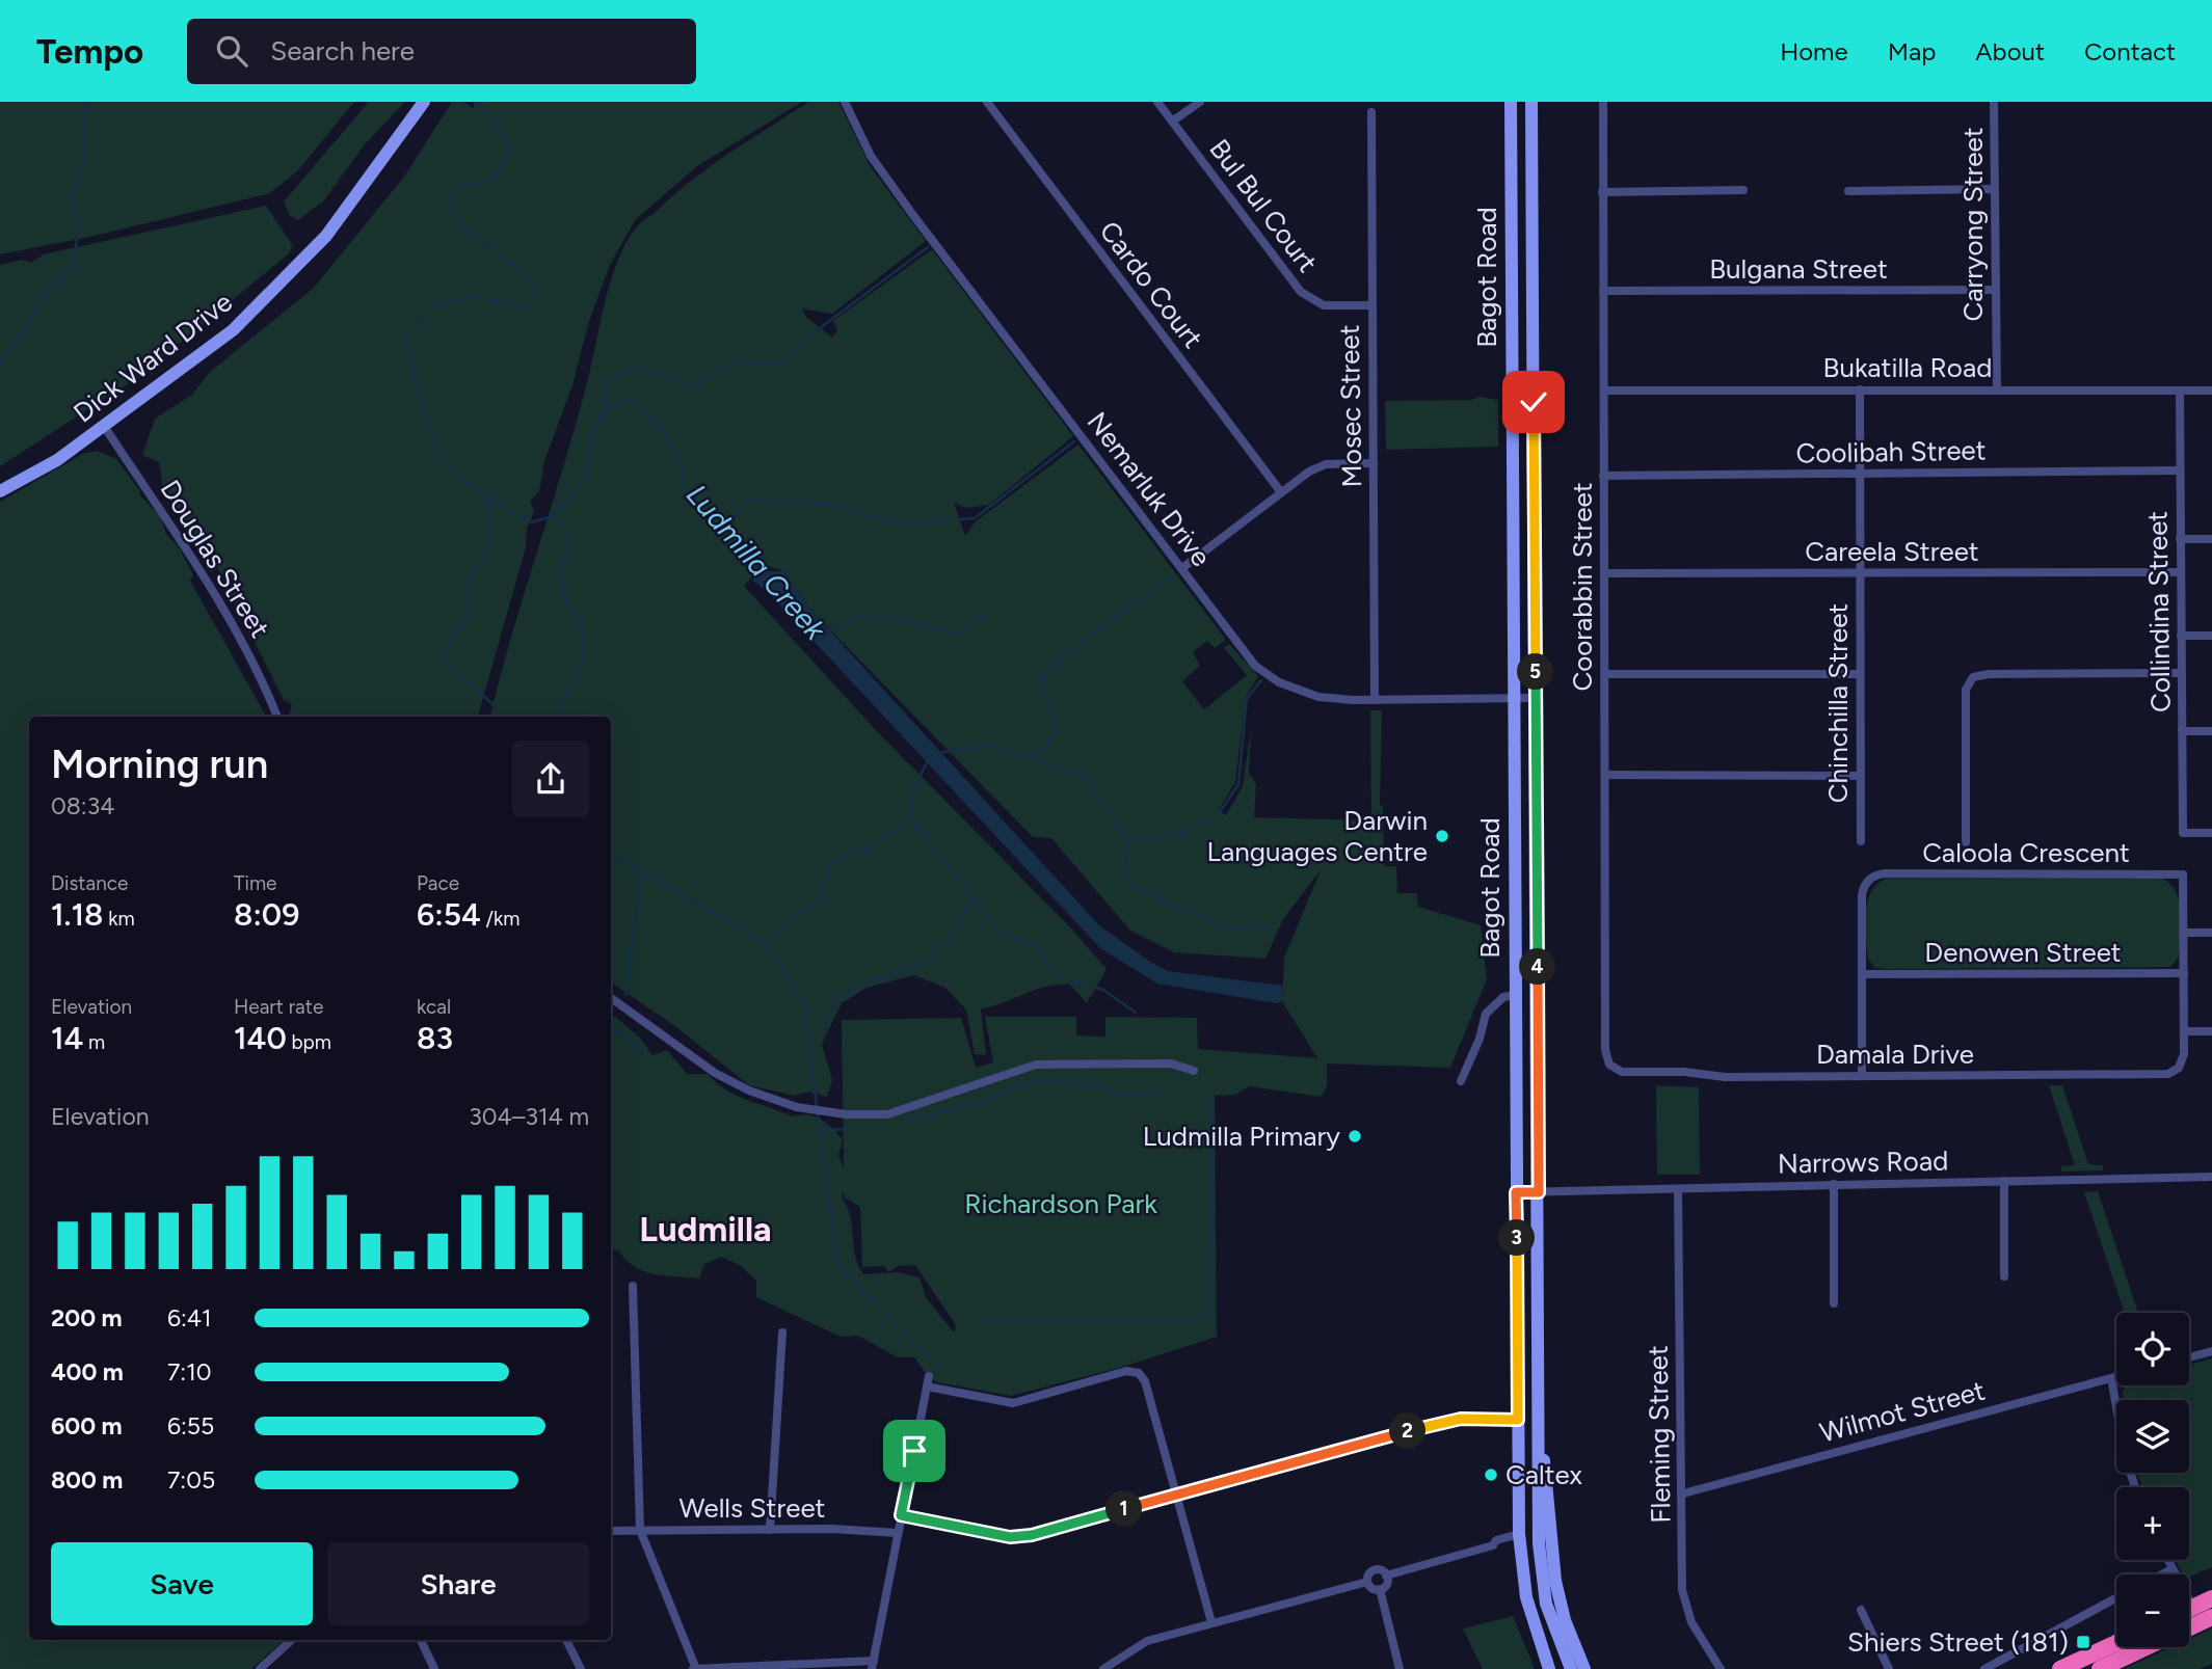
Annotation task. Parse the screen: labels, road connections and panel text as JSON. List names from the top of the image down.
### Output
{
  "streets": {
    "main road": ["Bagot Road", "Dick Ward Drive"],
    "street": [
      "Bul Bul Court",
      "Carryong Street",
      "Bulgana Street",
      "Cardo Court",
      "Bukatilla Road",
      "Mosec Street",
      "Coolibah Street",
      "Nemarluk Drive",
      "Careela Street",
      "Douglas Street",
      "Coorabbin Street",
      "Collindina Street",
      "Chinchilla Street",
      "Caloola Crescent",
      "Denowen Street",
      "Damala Drive",
      "Narrows Road",
      "Wilmot Street",
      "Fleming Street",
      "Wells Street"
    ]
  },
  "crossings": [
    ["Bul Bul Court", "Mosec Street"],
    ["Carryong Street", "Bulgana Street"],
    ["Carryong Street", "Bukatilla Road"],
    ["Bulgana Street", "Coorabbin Street"],
    ["Bagot Road", "Nemarluk Drive"],
    ["Bagot Road", "Narrows Road"],
    ["Dick Ward Drive", "Douglas Street"],
    ["Bukatilla Road", "Coorabbin Street"],
    ["Bukatilla Road", "Collindina Street"],
    ["Bukatilla Road", "Chinchilla Street"],
    ["Mosec Street", "Nemarluk Drive"],
    ["Coolibah Street", "Coorabbin Street"],
    ["Coolibah Street", "Collindina Street"],
    ["Coolibah Street", "Chinchilla Street"],
    ["Careela Street", "Coorabbin Street"],
    ["Careela Street", "Collindina Street"],
    ["Careela Street", "Chinchilla Street"],
    ["Coorabbin Street", "Damala Drive"],
    ["Collindina Street", "Caloola Crescent"],
    ["Caloola Crescent", "Denowen Street"],
    ["Narrows Road", "Fleming Street"],
    ["Wilmot Street", "Fleming Street"]
  ],
  "districts": ["Ludmilla"],
  "water": ["Ludmilla Creek"],
  "parks": ["Richardson Park"],
  "places": {
    "other": ["Darwin Languages Centre", "Ludmilla Primary", "Caltex"],
    "transit": ["Shiers Street (181)"]
  },
  "page": {
    "header": "Tempo",
    "search": "Search here",
    "nav": [
      "Home",
      "Map",
      "About",
      "Contact"
    ],
    "pins": [
      "5",
      "4",
      "3",
      "2",
      "1"
    ],
    "heading": ["Morning run", "08:34"],
    "stats": [
      ["Distance", "1.18 km"],
      ["Time", "8:09"],
      ["Pace", "6:54 /km"],
      ["Elevation", "14 m"],
      ["Heart rate", "140 bpm"],
      ["kcal", "83"]
    ],
    "chart": ["Elevation", "304–314 m"],
    "list": [
      {
        "name": "200 m",
        "note": "6:41"
      },
      {
        "name": "400 m",
        "note": "7:10"
      },
      {
        "name": "600 m",
        "note": "6:55"
      },
      {
        "name": "800 m",
        "note": "7:05"
      }
    ],
    "map_buttons": ["+", "−"],
    "buttons": ["Save", "Share"]
  }
}
